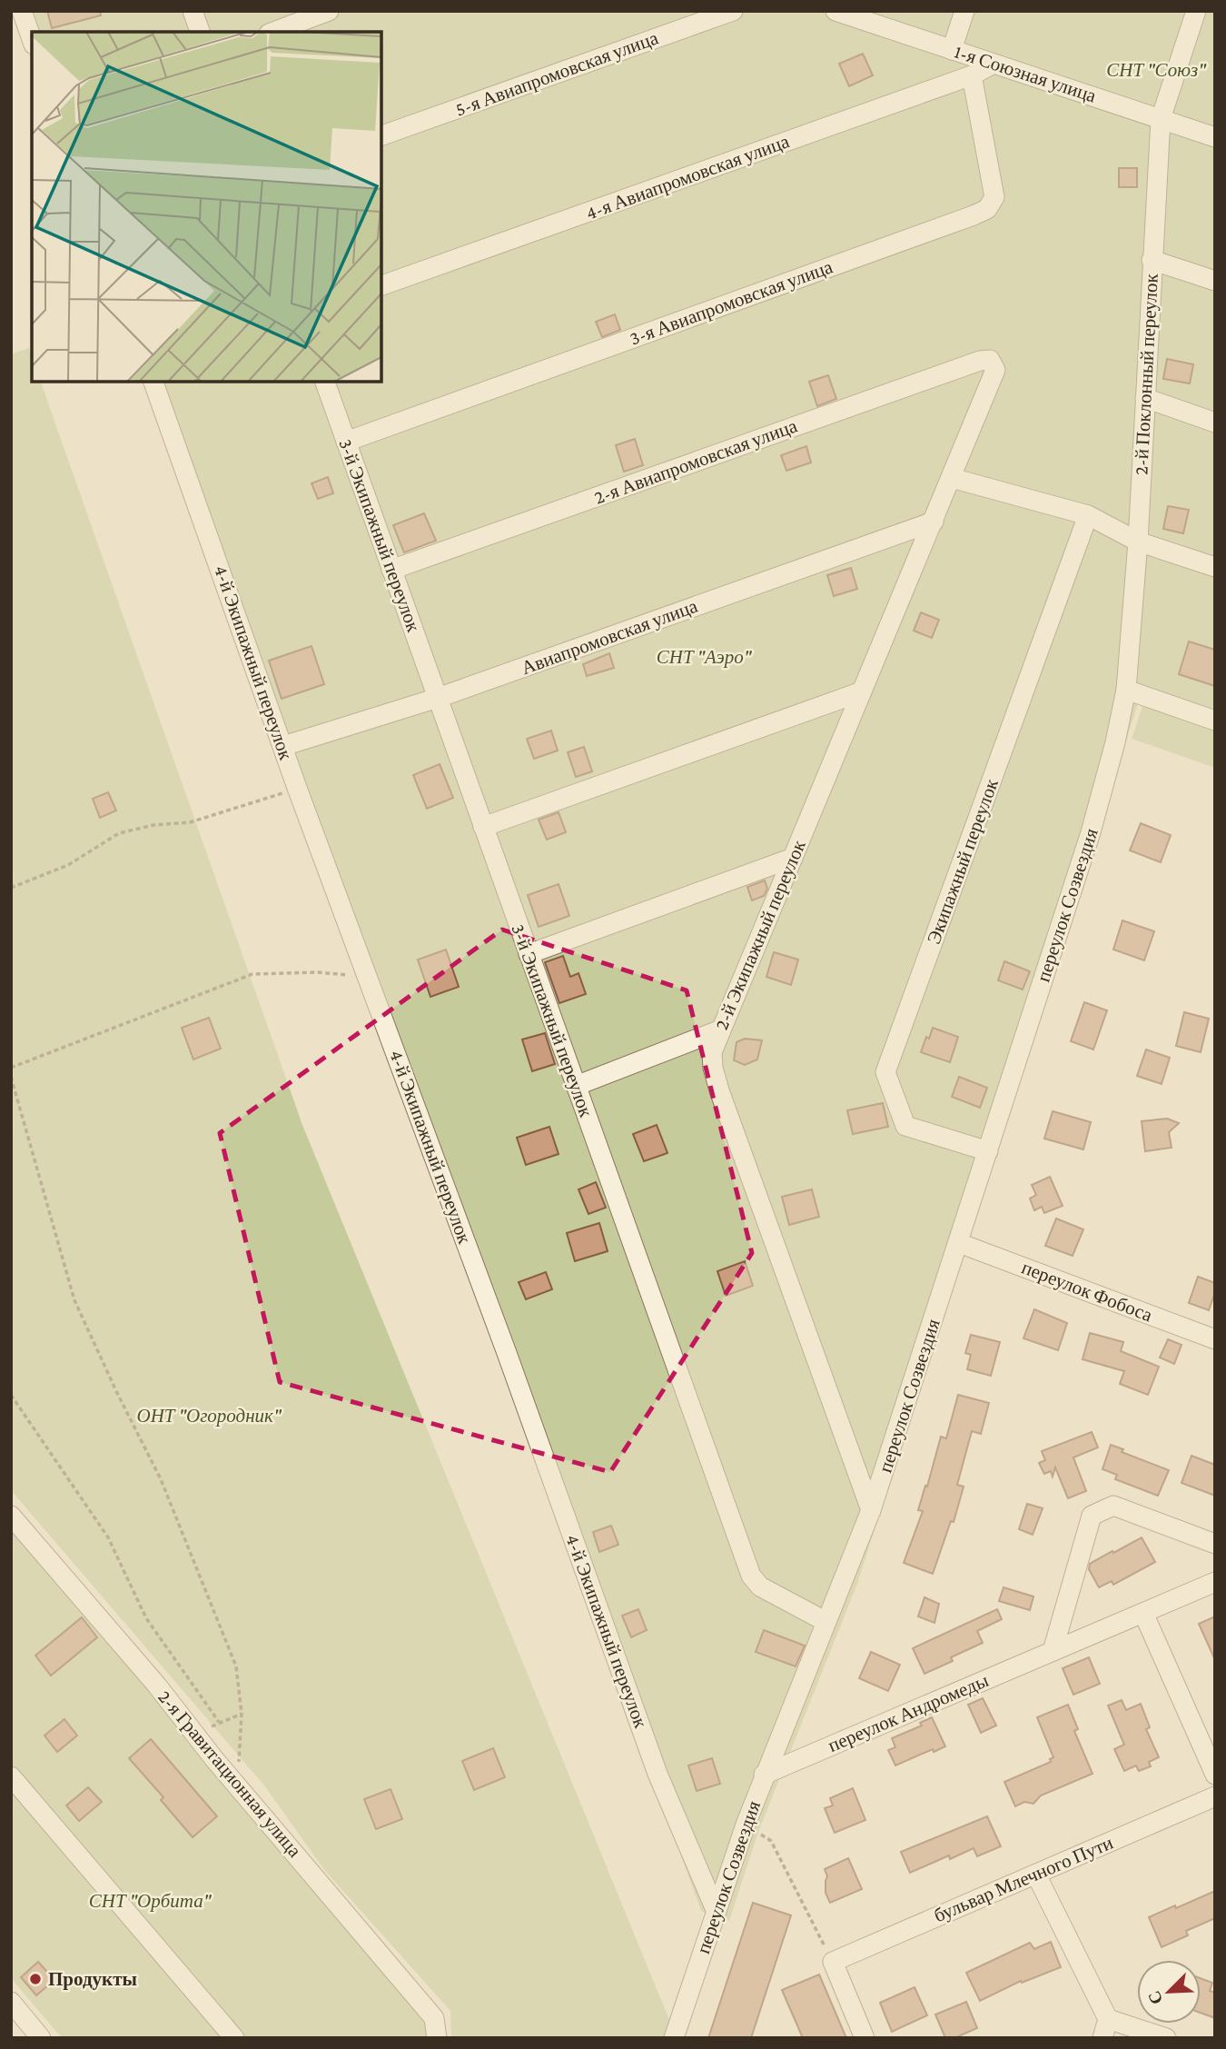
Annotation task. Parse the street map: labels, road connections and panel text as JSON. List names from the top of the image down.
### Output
{
  "streets": {
    "street": [
      "5-я Авиапромовская улица",
      "1-я Союзная улица",
      "4-я Авиапромовская улица",
      "3-я Авиапромовская улица",
      "2-й Поклонный переулок",
      "2-я Авиапромовская улица",
      "3-й Экипажный переулок",
      "Авиапромовская улица",
      "4-й Экипажный переулок",
      "Экипажный переулок",
      "переулок Созвездия",
      "2-й Экипажный переулок",
      "переулок Фобоса",
      "переулок Андромеды",
      "2-я Гравитационная улица",
      "бульвар Млечного Пути"
    ]
  },
  "crossings": [
    ["1-я Союзная улица", "4-я Авиапромовская улица"],
    ["1-я Союзная улица", "2-й Поклонный переулок"],
    ["4-я Авиапромовская улица", "3-я Авиапромовская улица"],
    ["3-я Авиапромовская улица", "3-й Экипажный переулок"],
    ["2-й Поклонный переулок", "переулок Созвездия"],
    ["2-я Авиапромовская улица", "3-й Экипажный переулок"],
    ["2-я Авиапромовская улица", "2-й Экипажный переулок"],
    ["3-й Экипажный переулок", "Авиапромовская улица"],
    ["3-й Экипажный переулок", "переулок Созвездия"],
    ["Авиапромовская улица", "4-й Экипажный переулок"],
    ["Авиапромовская улица", "2-й Экипажный переулок"],
    ["4-й Экипажный переулок", "переулок Созвездия"],
    ["Экипажный переулок", "переулок Созвездия"],
    ["переулок Созвездия", "2-й Экипажный переулок"],
    ["переулок Созвездия", "переулок Фобоса"],
    ["переулок Созвездия", "переулок Андромеды"]
  ],
  "parks": [
    "СНТ \"Союз\"",
    "СНТ \"Аэро\"",
    "ОНТ \"Огородник\"",
    "СНТ \"Орбита\""
  ],
  "places": ["Продукты"],
  "north": "bottom left"
}
